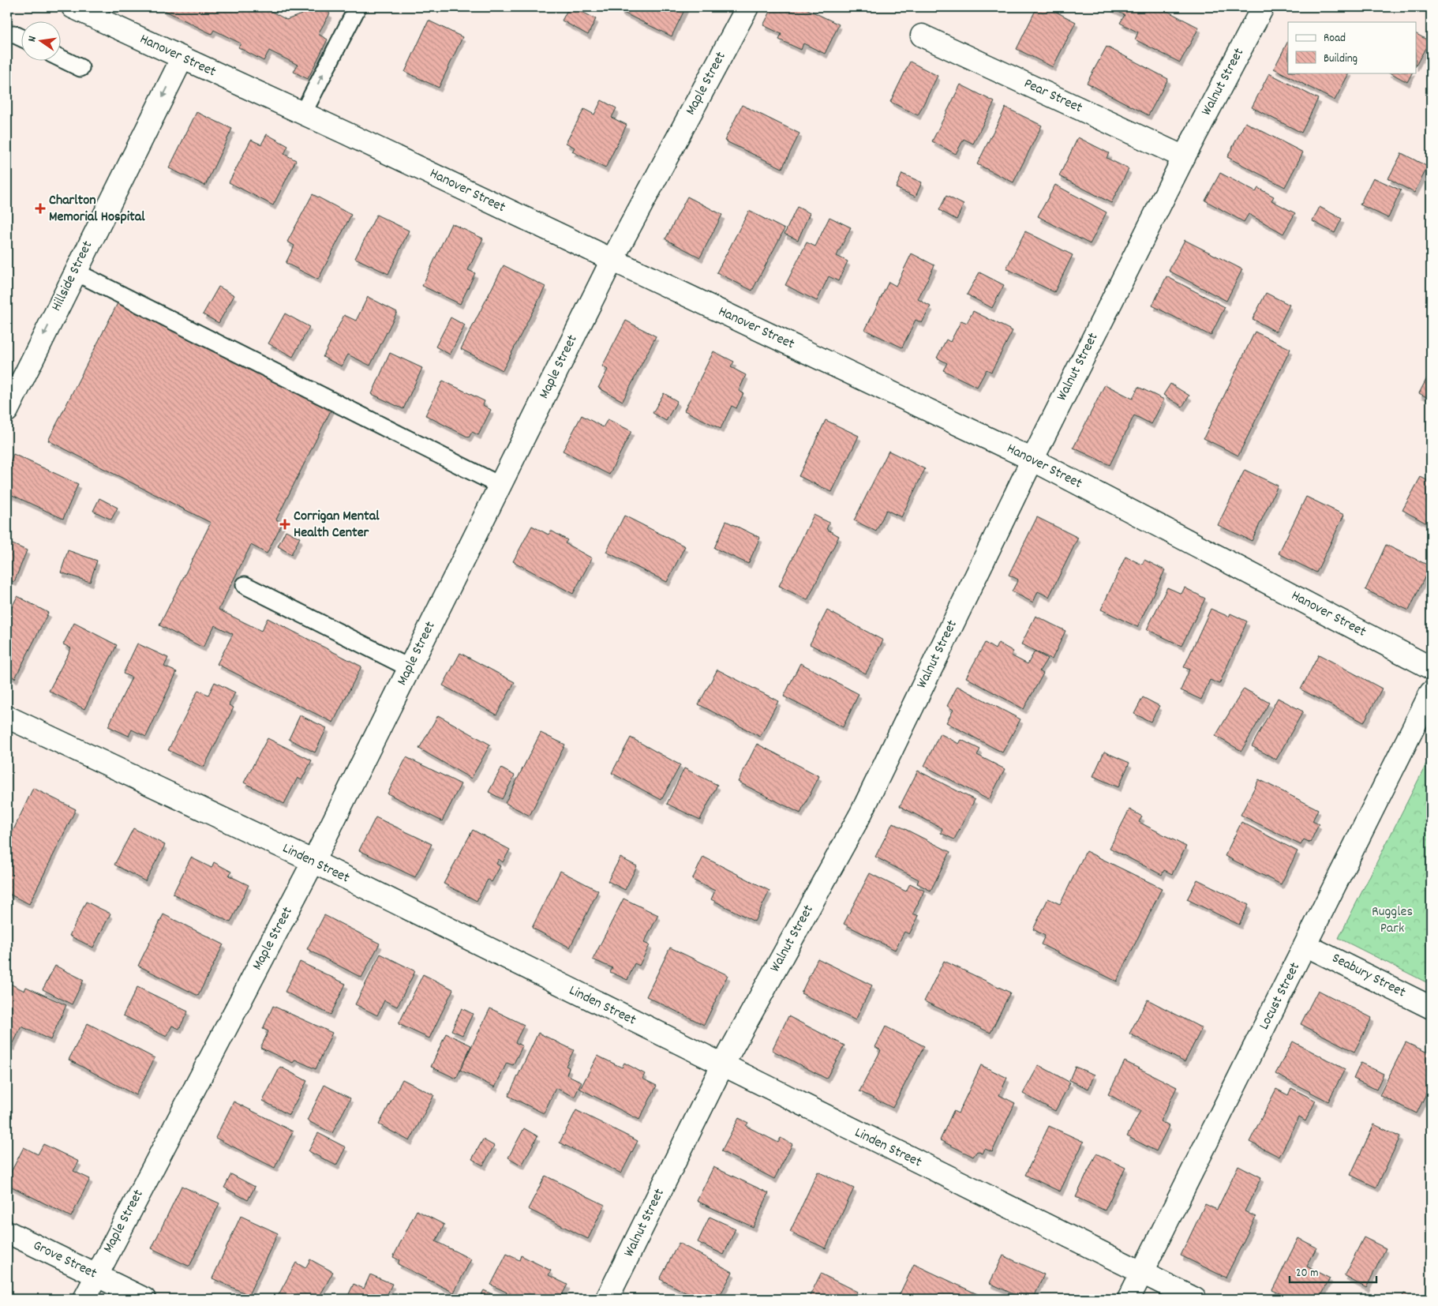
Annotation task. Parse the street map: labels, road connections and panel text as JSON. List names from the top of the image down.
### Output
{
  "streets": {
    "street": [
      "Hanover Street",
      "Walnut Street",
      "Maple Street",
      "Pear Street",
      "Hillside Street",
      "Linden Street",
      "Seabury Street",
      "Locust Street",
      "Grove Street"
    ]
  },
  "crossings": [
    ["Hanover Street", "Walnut Street"],
    ["Hanover Street", "Maple Street"],
    ["Hanover Street", "Hillside Street"],
    ["Walnut Street", "Pear Street"],
    ["Walnut Street", "Linden Street"],
    ["Maple Street", "Linden Street"],
    ["Maple Street", "Grove Street"],
    ["Linden Street", "Locust Street"],
    ["Seabury Street", "Locust Street"]
  ],
  "one_way": ["Hillside Street"],
  "parks": ["Ruggles Park"],
  "places": {
    "health": ["Charlton Memorial Hospital", "Corrigan Mental Health Center"]
  },
  "legend": ["Road", "Building"],
  "scale_bar": "20 m",
  "north": "left"
}
